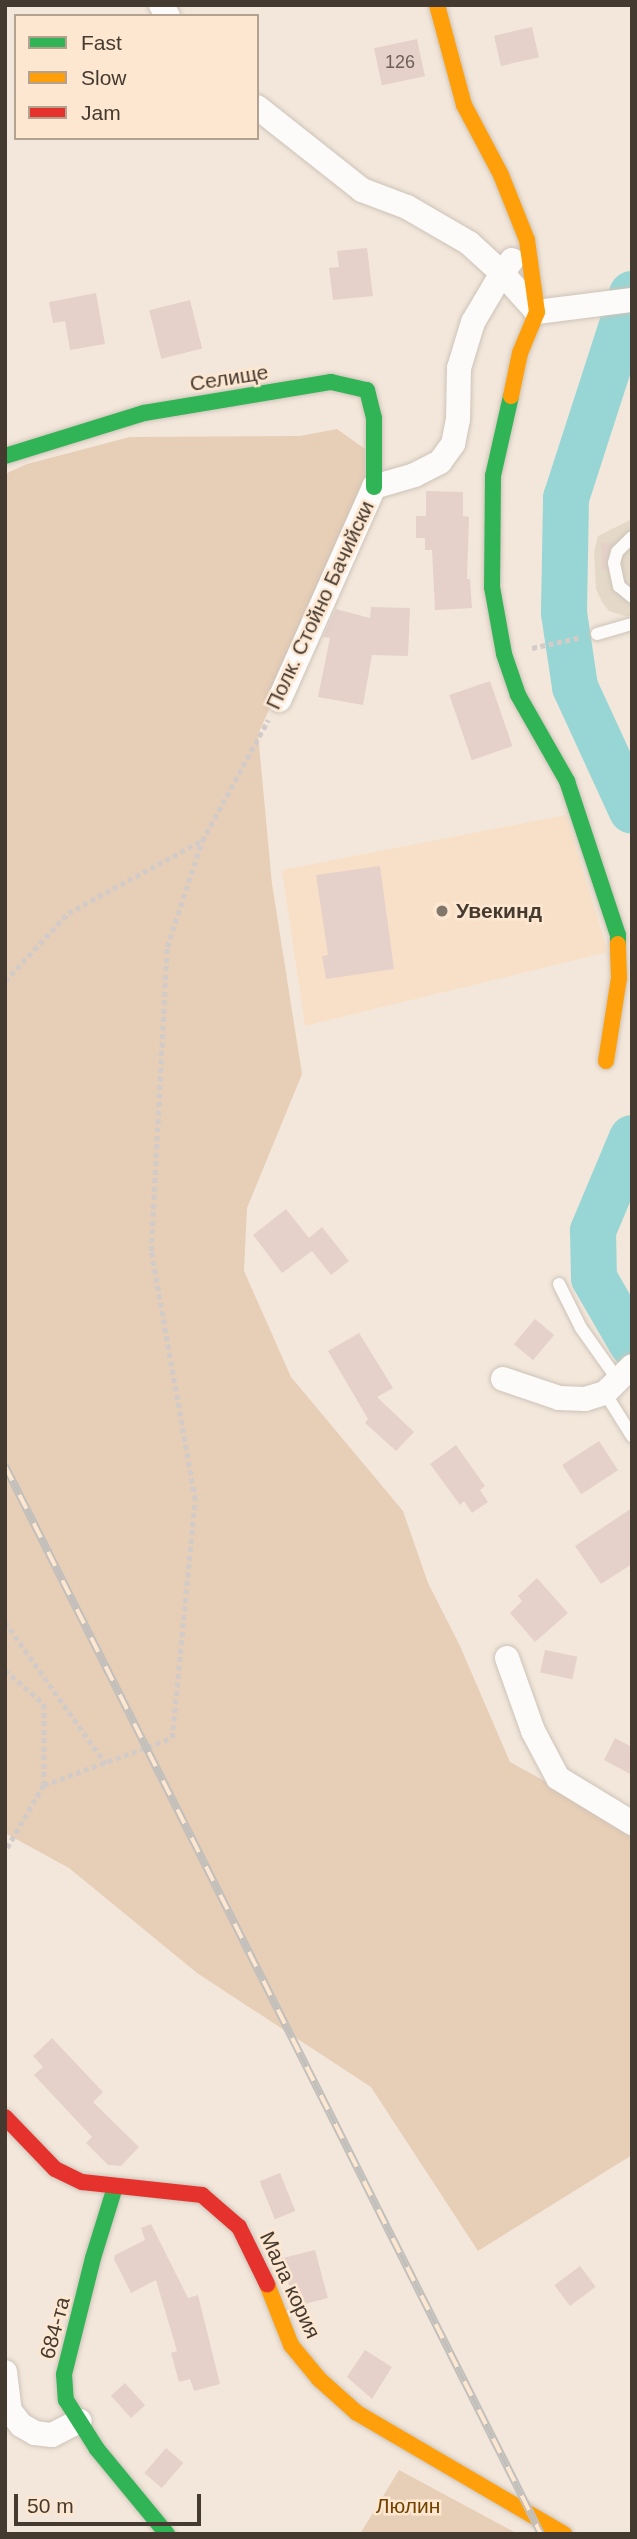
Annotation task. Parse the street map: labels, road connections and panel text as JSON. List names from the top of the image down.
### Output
{
  "streets": {
    "street": [
      "Селище",
      "Полк. Стойно Бачийски",
      "Мала кория",
      "684-та"
    ]
  },
  "crossings": [
    ["Селище", "Полк. Стойно Бачийски"],
    ["Мала кория", "684-та"]
  ],
  "parks": ["Люлин"],
  "places": ["Увекинд"],
  "house_numbers": ["126"],
  "legend": ["Fast", "Slow", "Jam"],
  "scale_bar": "50 m"
}
